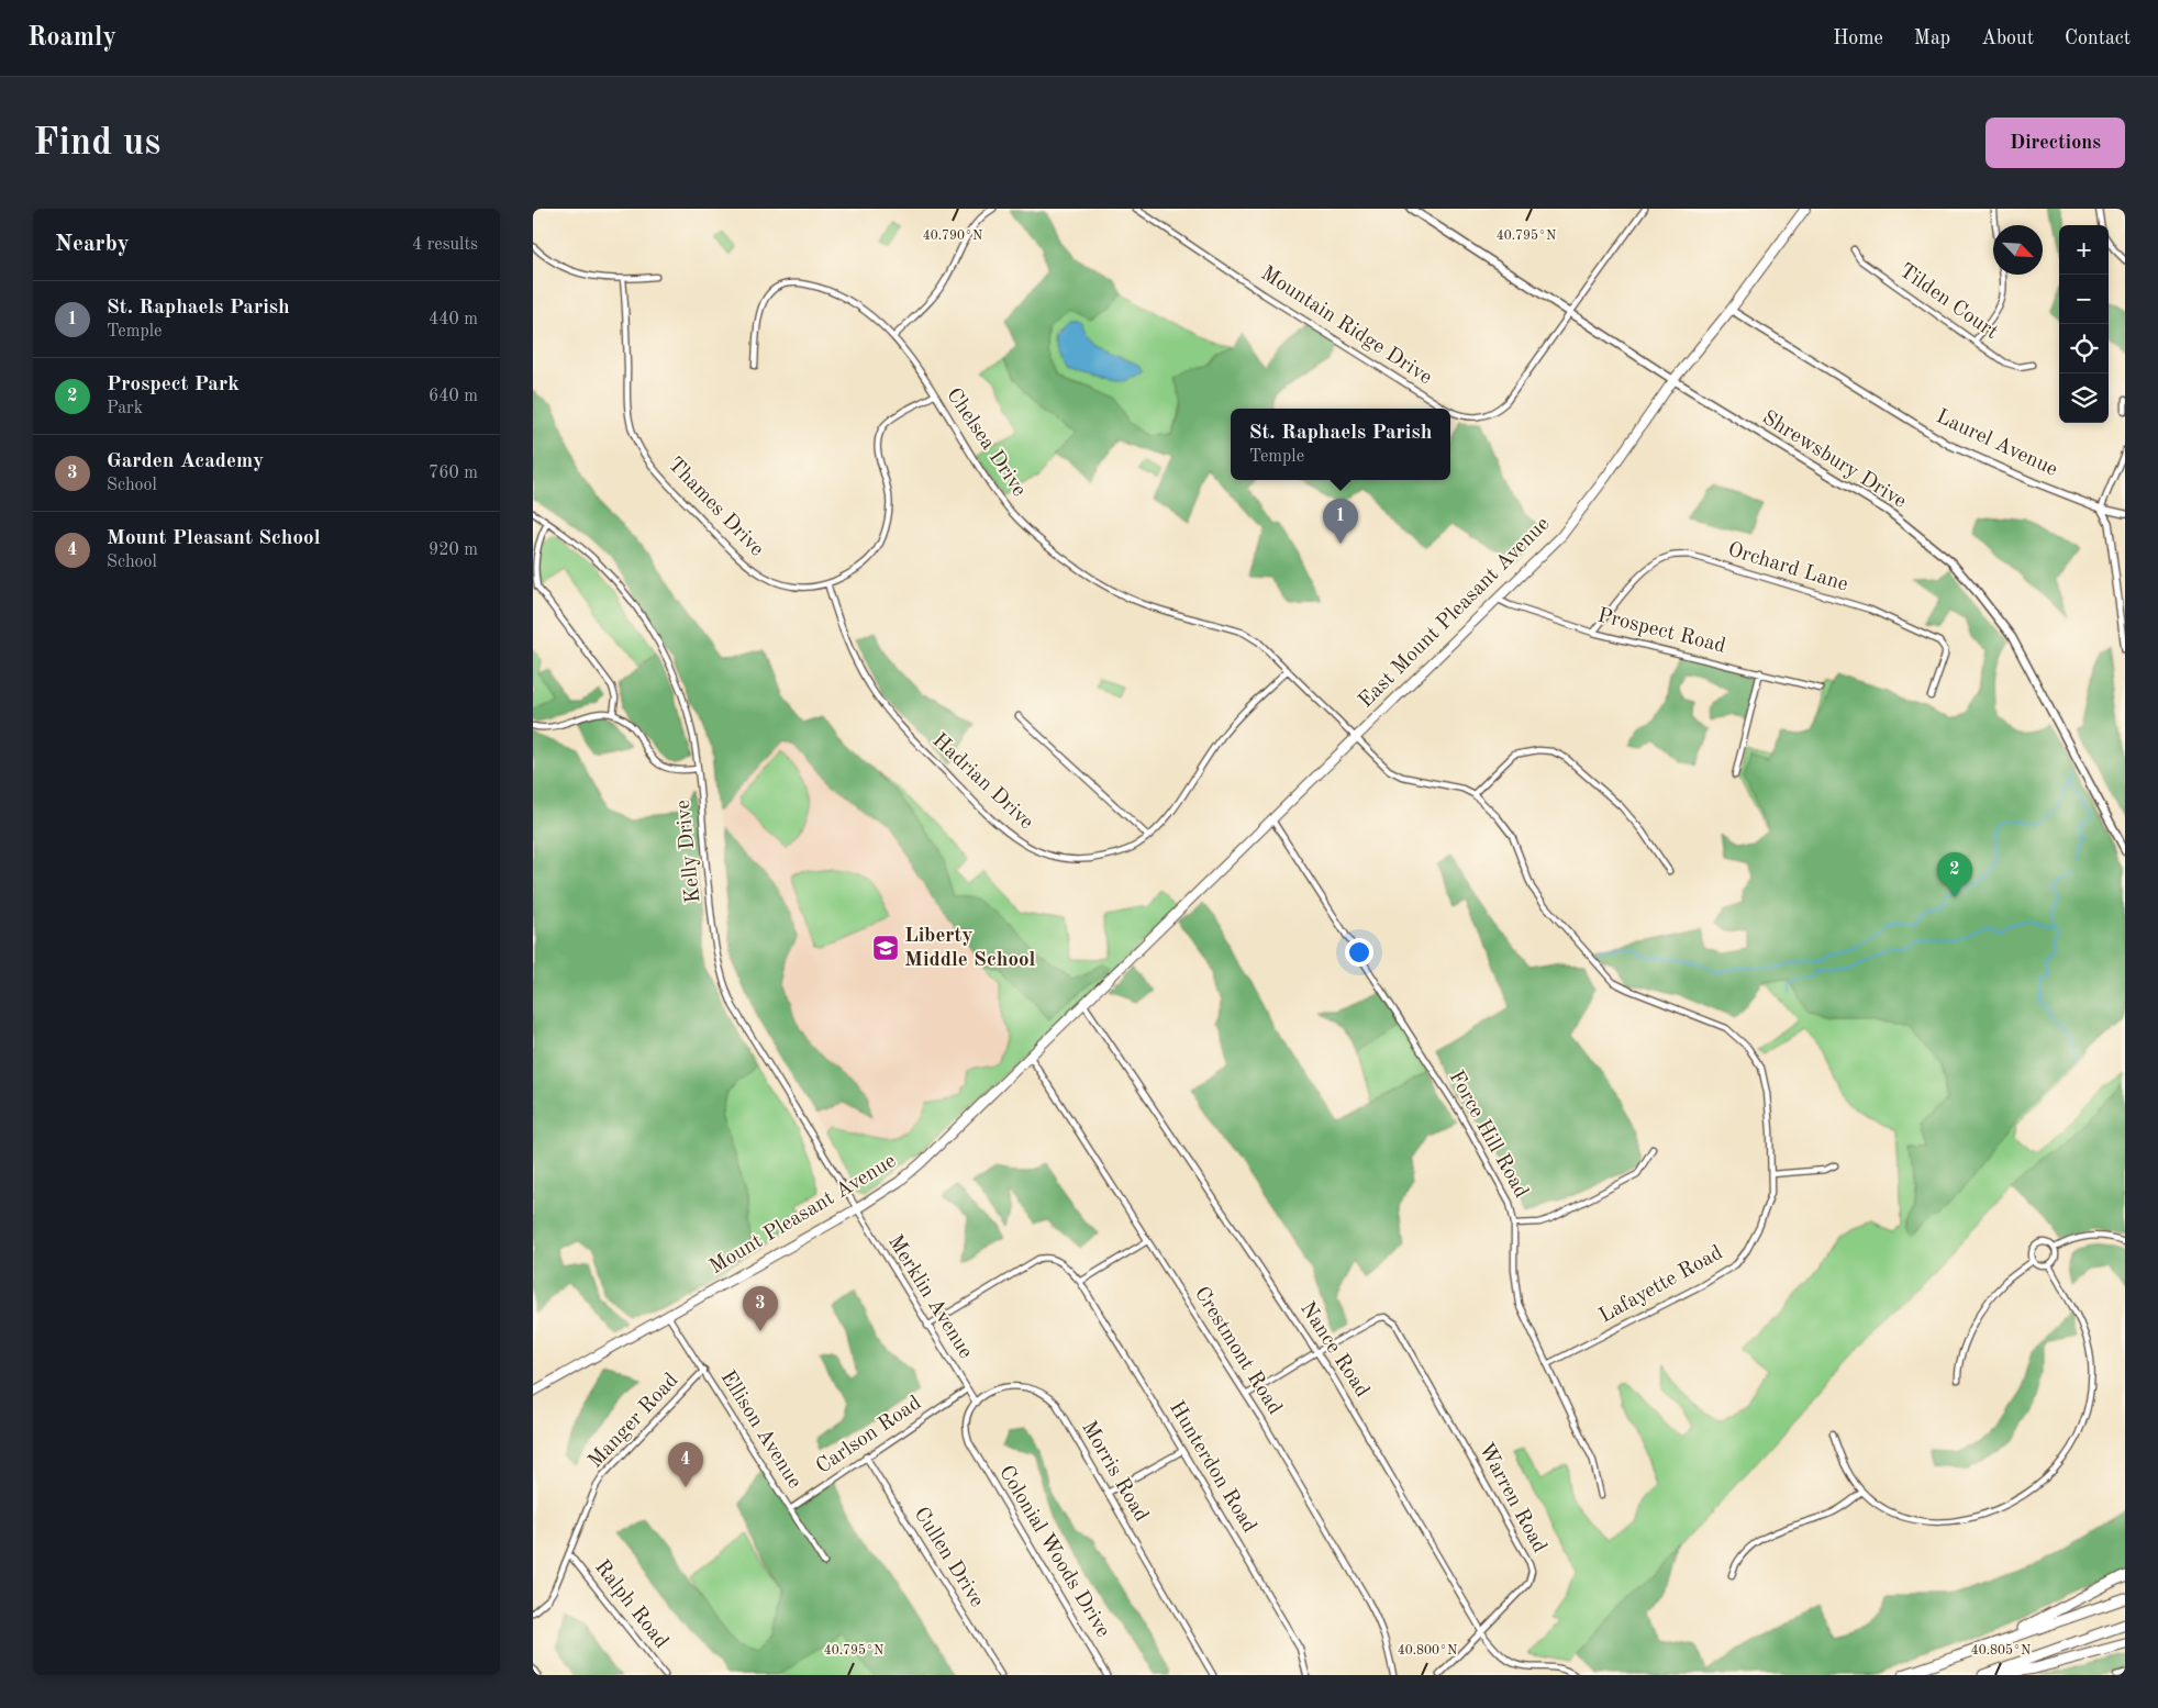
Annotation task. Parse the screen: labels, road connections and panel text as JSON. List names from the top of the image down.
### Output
{
  "streets": {
    "main road": ["Shrewsbury Drive", "East Mount Pleasant Avenue", "Mount Pleasant Avenue"],
    "street": [
      "Tilden Court",
      "Mountain Ridge Drive",
      "Chelsea Drive",
      "Laurel Avenue",
      "Thames Drive",
      "Orchard Lane",
      "Prospect Road",
      "Hadrian Drive",
      "Kelly Drive",
      "Force Hill Road",
      "Lafayette Road",
      "Merklin Avenue",
      "Nance Road",
      "Crestmont Road",
      "Manger Road",
      "Ellison Avenue",
      "Carlson Road",
      "Hunterdon Road",
      "Morris Road",
      "Warren Road",
      "Colonial Woods Drive",
      "Cullen Drive",
      "Ralph Road"
    ]
  },
  "crossings": [
    ["Mountain Ridge Drive", "Shrewsbury Drive"],
    ["Chelsea Drive", "Thames Drive"],
    ["Chelsea Drive", "East Mount Pleasant Avenue"],
    ["Chelsea Drive", "Hadrian Drive"],
    ["Chelsea Drive", "Lafayette Road"],
    ["Laurel Avenue", "East Mount Pleasant Avenue"],
    ["Shrewsbury Drive", "East Mount Pleasant Avenue"],
    ["Thames Drive", "Hadrian Drive"],
    ["Orchard Lane", "Prospect Road"],
    ["East Mount Pleasant Avenue", "Prospect Road"],
    ["East Mount Pleasant Avenue", "Force Hill Road"],
    ["East Mount Pleasant Avenue", "Mount Pleasant Avenue"],
    ["East Mount Pleasant Avenue", "Lafayette Road"],
    ["East Mount Pleasant Avenue", "Nance Road"],
    ["Kelly Drive", "Mount Pleasant Avenue"],
    ["Kelly Drive", "Merklin Avenue"],
    ["Force Hill Road", "Lafayette Road"],
    ["Mount Pleasant Avenue", "Merklin Avenue"],
    ["Mount Pleasant Avenue", "Nance Road"],
    ["Mount Pleasant Avenue", "Crestmont Road"],
    ["Mount Pleasant Avenue", "Ellison Avenue"],
    ["Merklin Avenue", "Carlson Road"],
    ["Merklin Avenue", "Hunterdon Road"],
    ["Merklin Avenue", "Morris Road"],
    ["Merklin Avenue", "Colonial Woods Drive"],
    ["Nance Road", "Warren Road"],
    ["Manger Road", "Ellison Avenue"],
    ["Manger Road", "Ralph Road"],
    ["Ellison Avenue", "Carlson Road"],
    ["Carlson Road", "Cullen Drive"],
    ["Morris Road", "Colonial Woods Drive"]
  ],
  "places": {
    "school or university": ["Liberty Middle School"]
  },
  "north": "bottom right",
  "page": {
    "header": "Roamly",
    "nav": [
      "Home",
      "Map",
      "About",
      "Contact"
    ],
    "buttons": "Directions",
    "title": "Find us",
    "heading": ["Nearby", "4 results"],
    "map_buttons": ["+", "−"],
    "list": [
      {
        "mark": "1",
        "name": "St. Raphaels Parish",
        "note": "Temple",
        "value": "440 m"
      },
      {
        "mark": "2",
        "name": "Prospect Park",
        "note": "Park",
        "value": "640 m"
      },
      {
        "mark": "3",
        "name": "Garden Academy",
        "note": "School",
        "value": "760 m"
      },
      {
        "mark": "4",
        "name": "Mount Pleasant School",
        "note": "School",
        "value": "920 m"
      }
    ],
    "popup": ["St. Raphaels Parish", "Temple"],
    "pins": [
      "1",
      "2",
      "3",
      "4"
    ]
  },
  "coordinates": [
    "40.790°N",
    "40.795°N",
    "40.800°N",
    "40.805°N"
  ]
}
